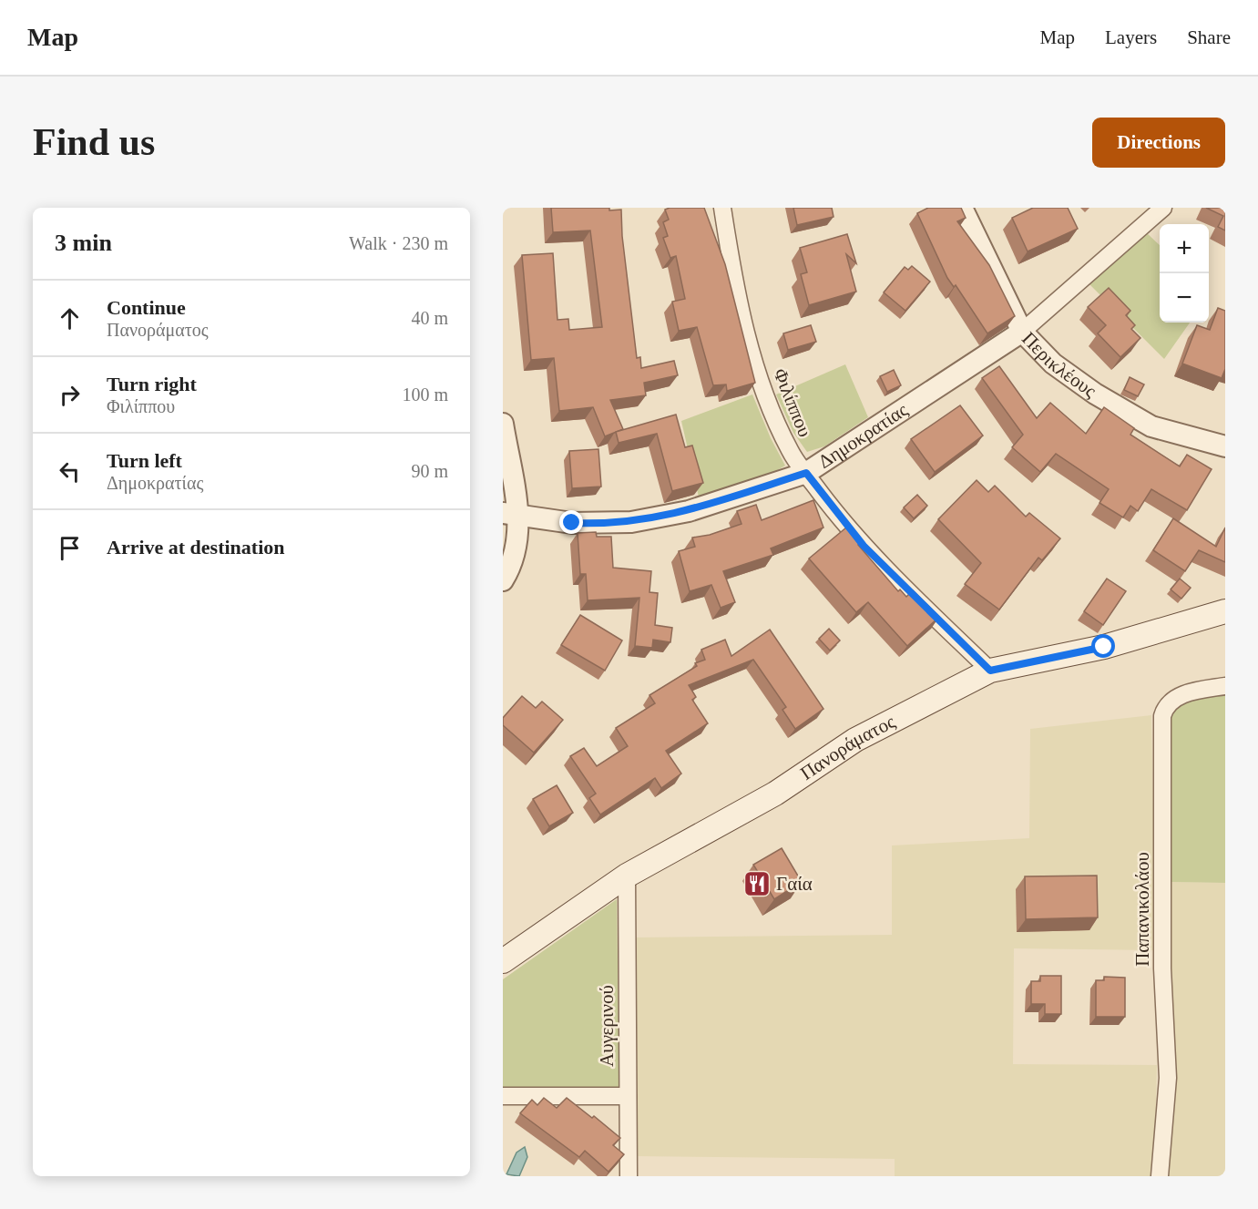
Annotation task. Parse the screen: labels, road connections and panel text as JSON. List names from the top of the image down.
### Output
{
  "streets": {
    "main road": ["Πανοράματος"],
    "street": [
      "Περικλέους",
      "Φιλίππου",
      "Δημοκρατίας",
      "Παπανικολάου",
      "Αυγερινού"
    ]
  },
  "crossings": [
    ["Περικλέους", "Δημοκρατίας"],
    ["Φιλίππου", "Δημοκρατίας"],
    ["Φιλίππου", "Πανοράματος"],
    ["Πανοράματος", "Αυγερινού"]
  ],
  "places": {
    "restaurant": ["Γαία"]
  },
  "page": {
    "header": "Map",
    "nav": ["Map", "Layers", "Share"],
    "buttons": "Directions",
    "title": "Find us",
    "heading": ["3 min", "Walk · 230 m"],
    "map_buttons": ["+", "−"],
    "list": [
      ["Continue", "Πανοράματος", "40 m"],
      ["Turn right", "Φιλίππου", "100 m"],
      ["Turn left", "Δημοκρατίας", "90 m"],
      "Arrive at destination"
    ]
  }
}
